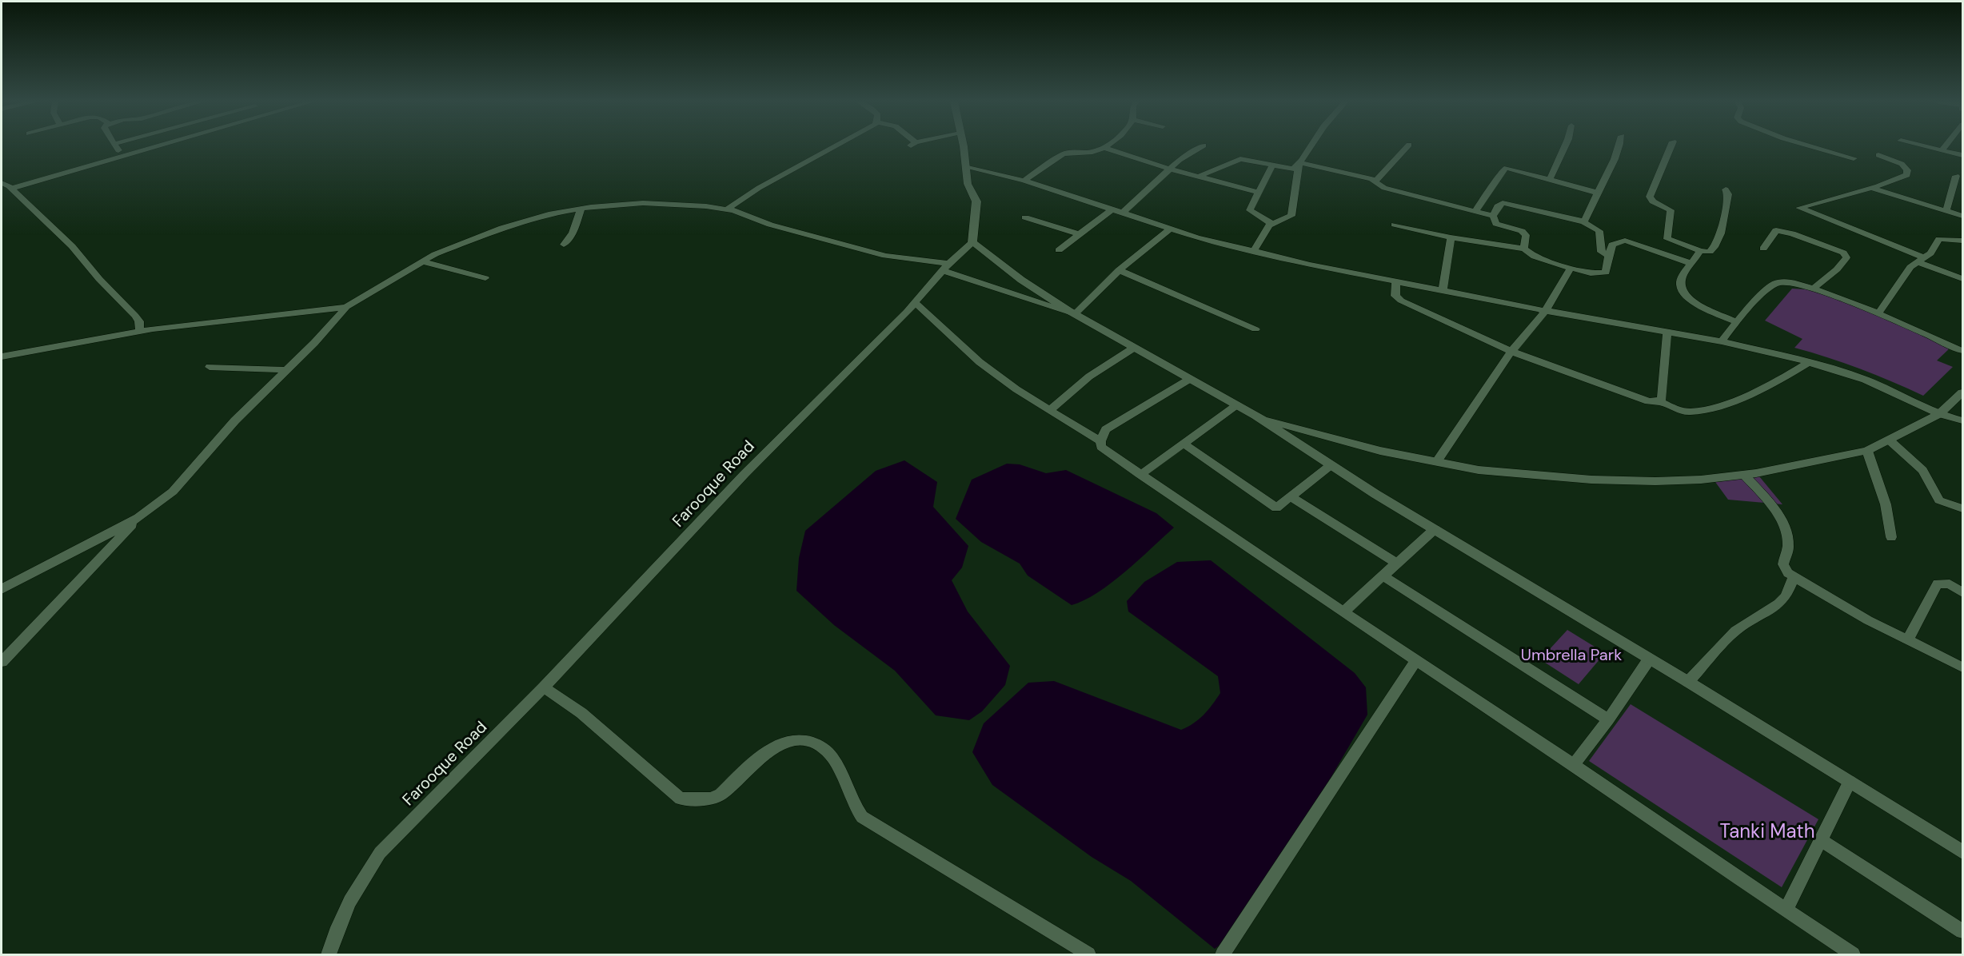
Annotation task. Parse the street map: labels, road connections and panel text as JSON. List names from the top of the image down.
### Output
{
  "streets": {
    "street": ["Farooque Road"]
  },
  "parks": ["Umbrella Park", "Tanki Math"]
}
